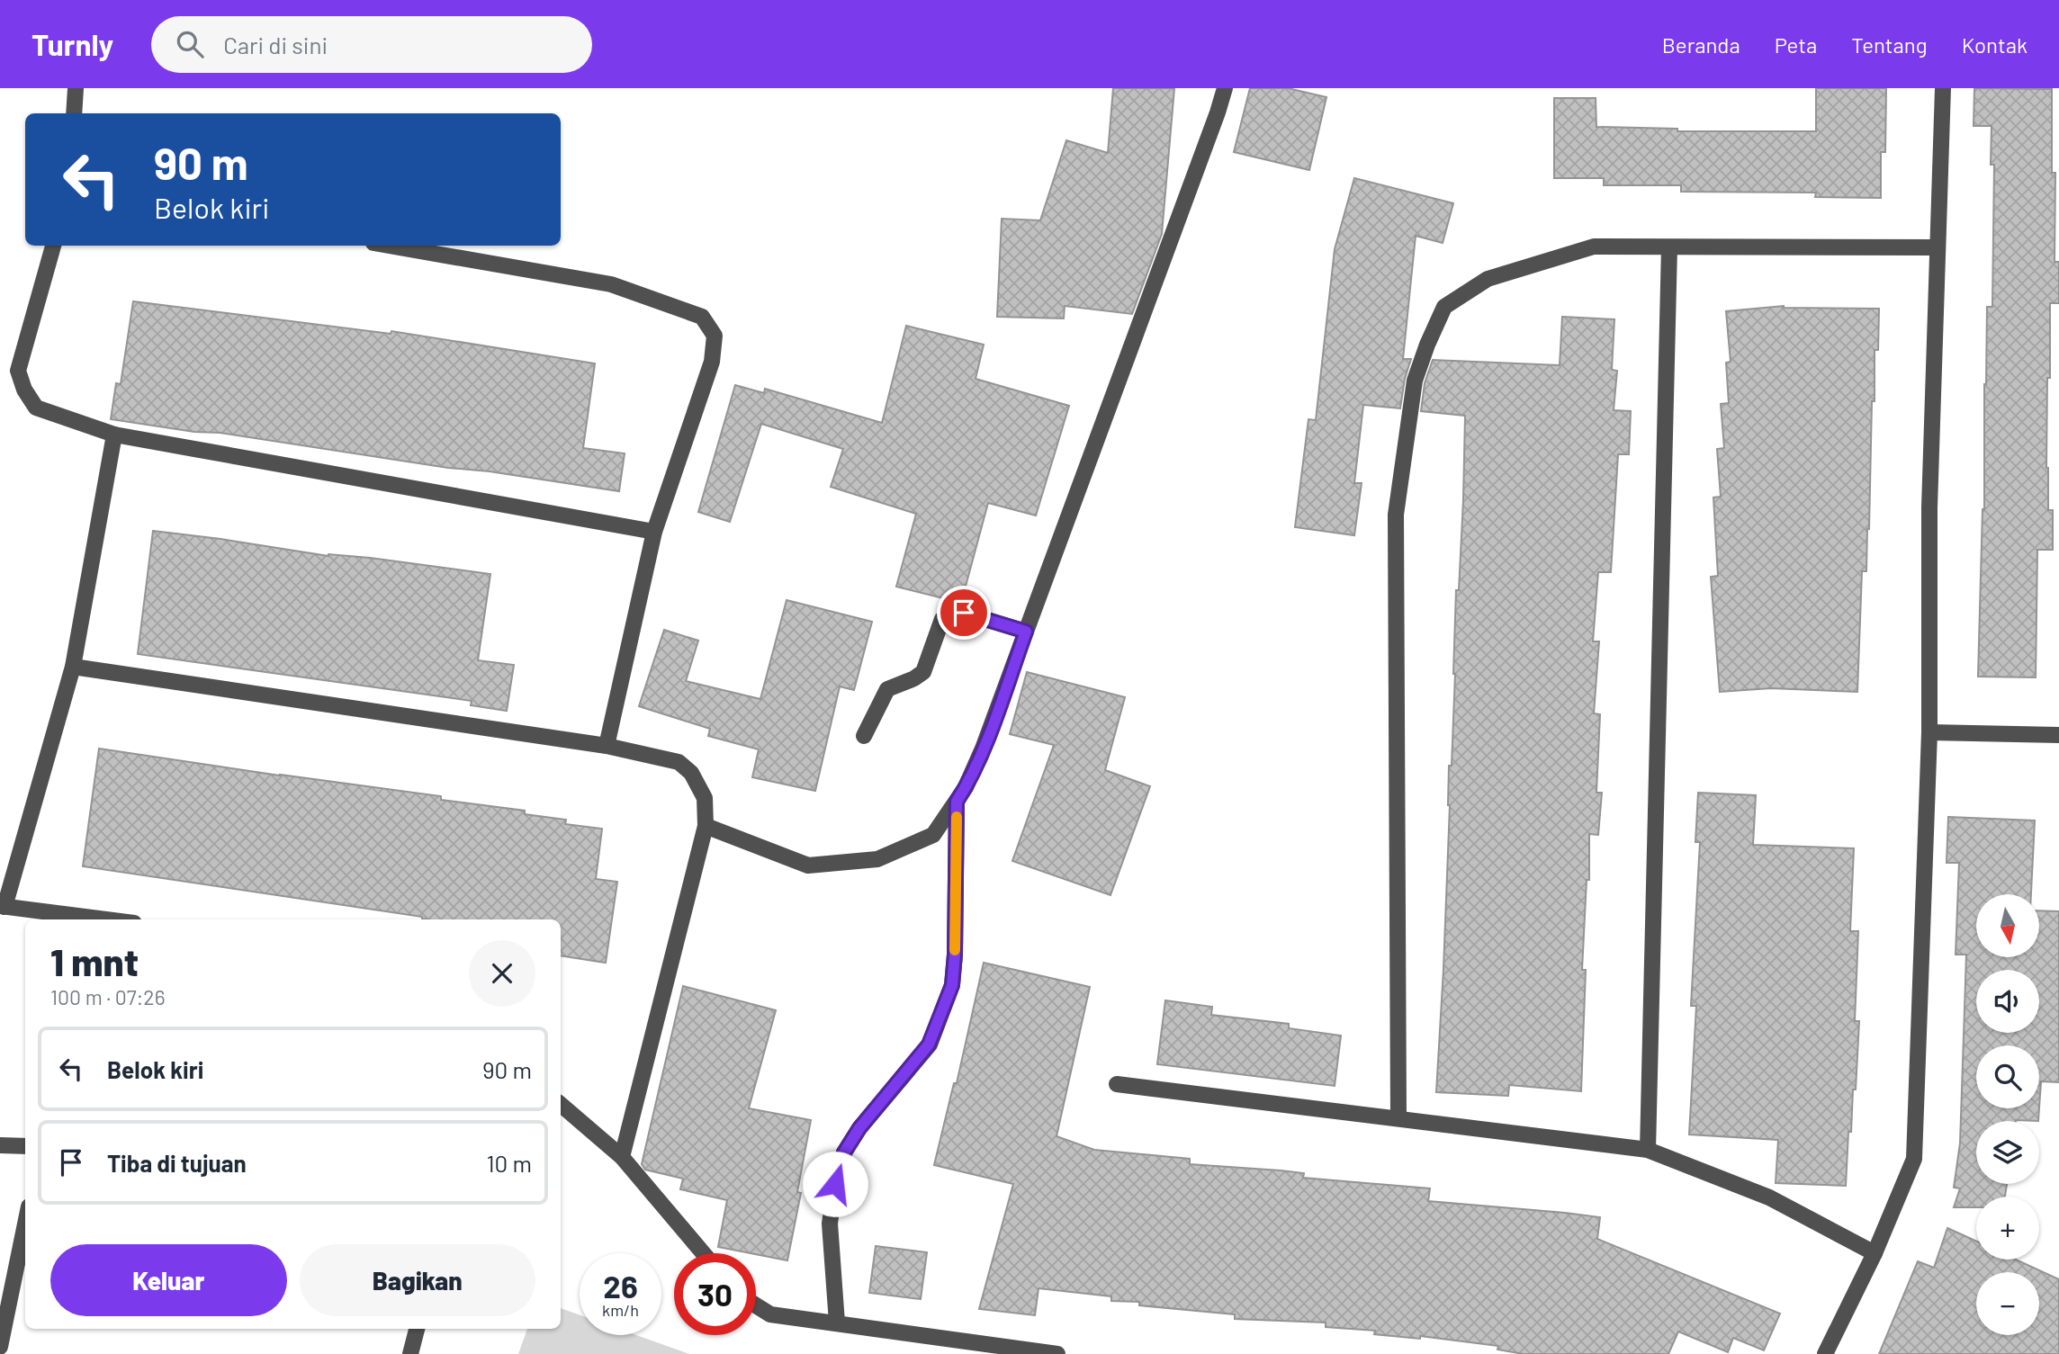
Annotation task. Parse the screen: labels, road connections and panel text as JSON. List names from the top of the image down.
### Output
{
  "north": "bottom",
  "page": {
    "header": "Turnly",
    "search": "Cari di sini",
    "nav": [
      "Beranda",
      "Peta",
      "Tentang",
      "Kontak"
    ],
    "turn": ["90 m", "Belok kiri"],
    "map_buttons": ["+", "−"],
    "heading": ["1 mnt", "100 m · 07:26"],
    "list": [
      {
        "name": "Belok kiri",
        "value": "90 m"
      },
      {
        "name": "Tiba di tujuan",
        "value": "10 m"
      }
    ],
    "buttons": ["Keluar", "Bagikan"],
    "speed": "26 km/h",
    "limit": "30"
  }
}
